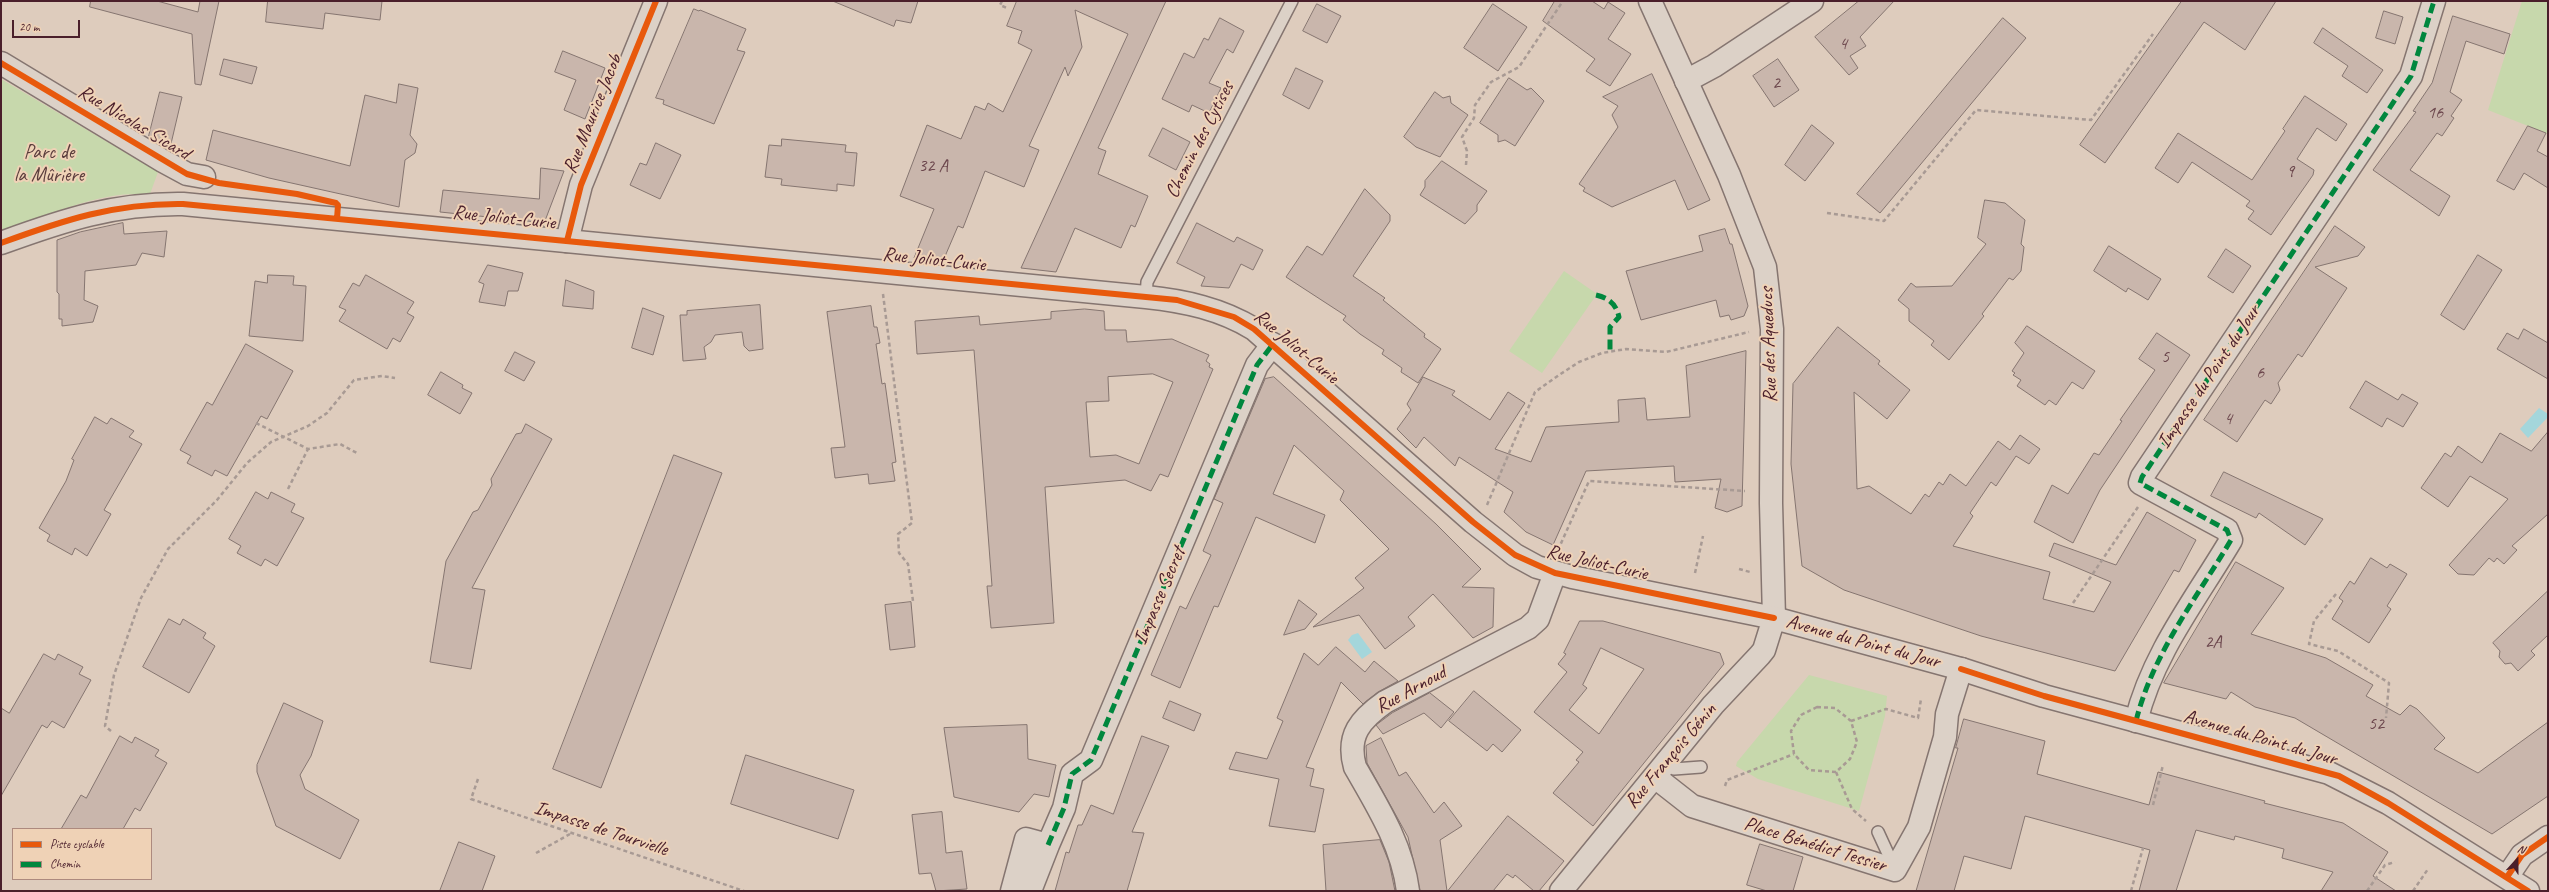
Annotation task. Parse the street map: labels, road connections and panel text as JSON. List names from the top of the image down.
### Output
{
  "streets": {
    "street": [
      "Rue Maurice Jacob",
      "Rue Nicolas Sicard",
      "Rue Joliot-Curie",
      "Rue des Aqueducs",
      "Impasse du Point du Jour",
      "Impasse Secret",
      "Avenue du Point du Jour",
      "Rue Arnoud",
      "Rue François Génin",
      "Place Bénédict Tessier"
    ],
    "lane": ["Chemin des Cytises"],
    "path": ["Impasse de Tourvielle"]
  },
  "crossings": [
    ["Rue Maurice Jacob", "Rue Joliot-Curie"],
    ["Chemin des Cytises", "Rue Joliot-Curie"],
    ["Rue Joliot-Curie", "Rue des Aqueducs"],
    ["Rue Joliot-Curie", "Impasse Secret"],
    ["Rue Joliot-Curie", "Avenue du Point du Jour"],
    ["Rue Joliot-Curie", "Rue Arnoud"],
    ["Rue Joliot-Curie", "Rue François Génin"],
    ["Rue des Aqueducs", "Avenue du Point du Jour"],
    ["Rue des Aqueducs", "Rue François Génin"],
    ["Impasse du Point du Jour", "Avenue du Point du Jour"],
    ["Avenue du Point du Jour", "Rue François Génin"],
    ["Avenue du Point du Jour", "Place Bénédict Tessier"],
    ["Rue François Génin", "Place Bénédict Tessier"]
  ],
  "parks": ["Parc de la Mûrière"],
  "house_numbers": [
    "4",
    "2",
    "16",
    "32 A",
    "9",
    "5",
    "6",
    "4",
    "2A",
    "52"
  ],
  "legend": ["Piste cyclable", "Chemin"],
  "scale_bar": "20 m",
  "north": "top"
}
